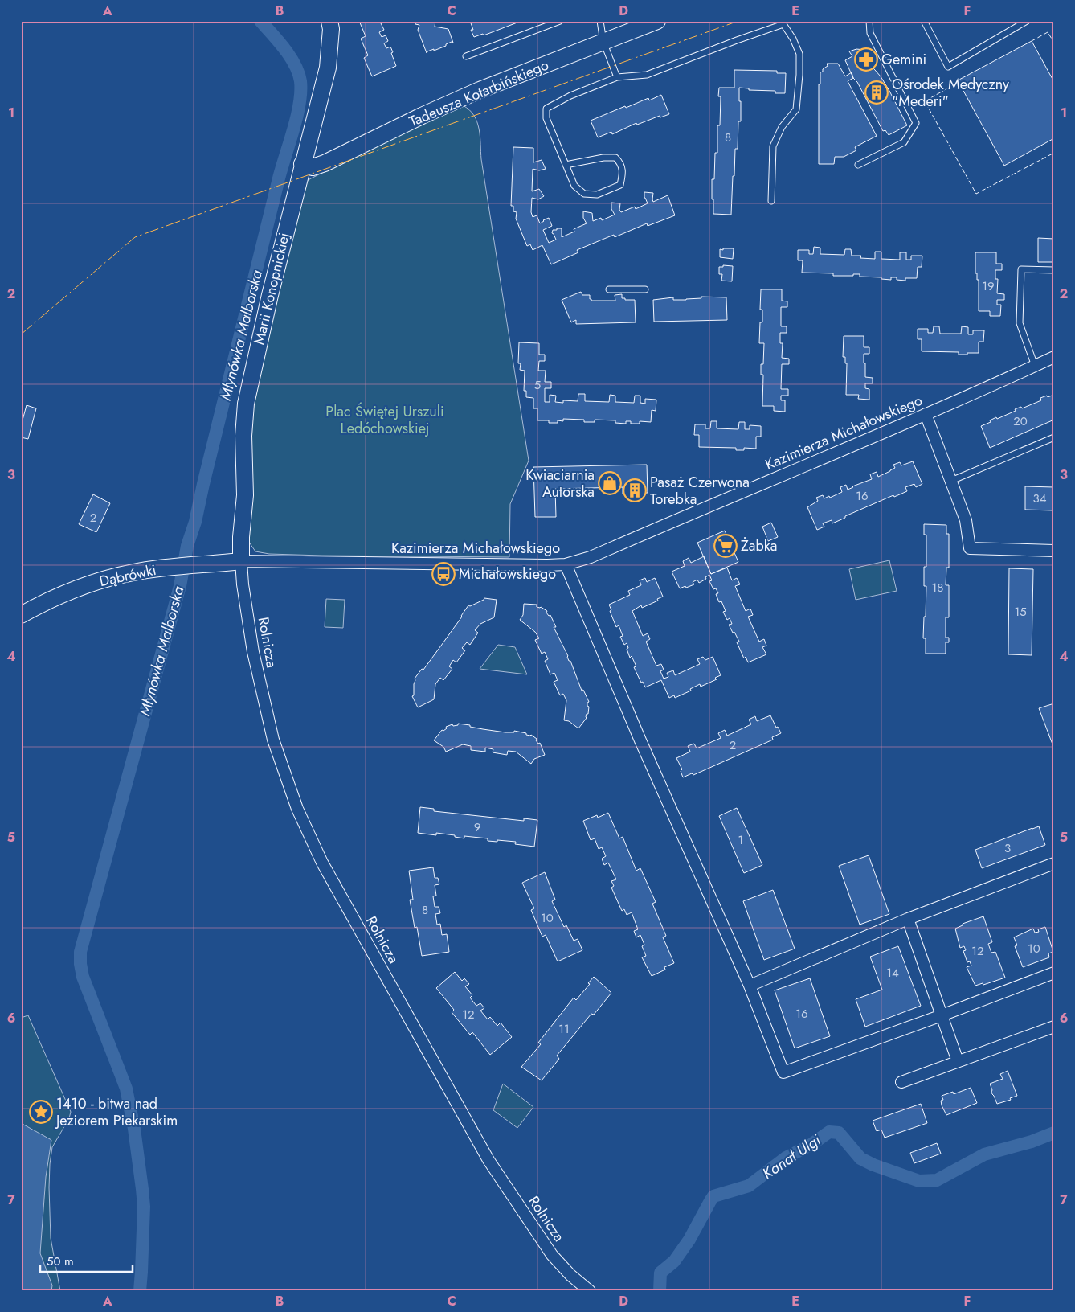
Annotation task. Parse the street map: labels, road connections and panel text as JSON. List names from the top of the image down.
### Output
{
  "streets": {
    "street": [
      "Tadeusza Kotarbińskiego",
      "Marii Konopnickiej",
      "Kazimierza Michałowskiego",
      "Dąbrówki",
      "Rolnicza"
    ]
  },
  "crossings": [
    ["Tadeusza Kotarbińskiego", "Marii Konopnickiej"],
    ["Marii Konopnickiej", "Kazimierza Michałowskiego"],
    ["Marii Konopnickiej", "Dąbrówki"],
    ["Marii Konopnickiej", "Rolnicza"],
    ["Kazimierza Michałowskiego", "Dąbrówki"],
    ["Kazimierza Michałowskiego", "Rolnicza"],
    ["Dąbrówki", "Rolnicza"]
  ],
  "water": ["Młynówka Malborska", "Kanał Ulgi"],
  "parks": ["Plac Świętej Urszuli Ledóchowskiej"],
  "places": {
    "pharmacy": ["Gemini"],
    "building": ["Ośrodek Medyczny \"Mederi\"", "Pasaż Czerwona Torebka"],
    "shop": ["Kwiaciarnia Autorska"],
    "supermarket": ["Żabka"],
    "bus stop": ["Michałowskiego"],
    "place": ["1410 - bitwa nad Jeziorem Piekarskim"]
  },
  "house_numbers": [
    "8",
    "19",
    "5",
    "20",
    "16",
    "34",
    "2",
    "18",
    "15",
    "2",
    "9",
    "1",
    "3",
    "8",
    "10",
    "10",
    "12",
    "14",
    "16",
    "12",
    "11"
  ],
  "scale_bar": "50 m",
  "grid": {
    "columns": [
      "A",
      "B",
      "C",
      "D",
      "E",
      "F"
    ],
    "rows": [
      "1",
      "2",
      "3",
      "4",
      "5",
      "6",
      "7"
    ]
  }
}
